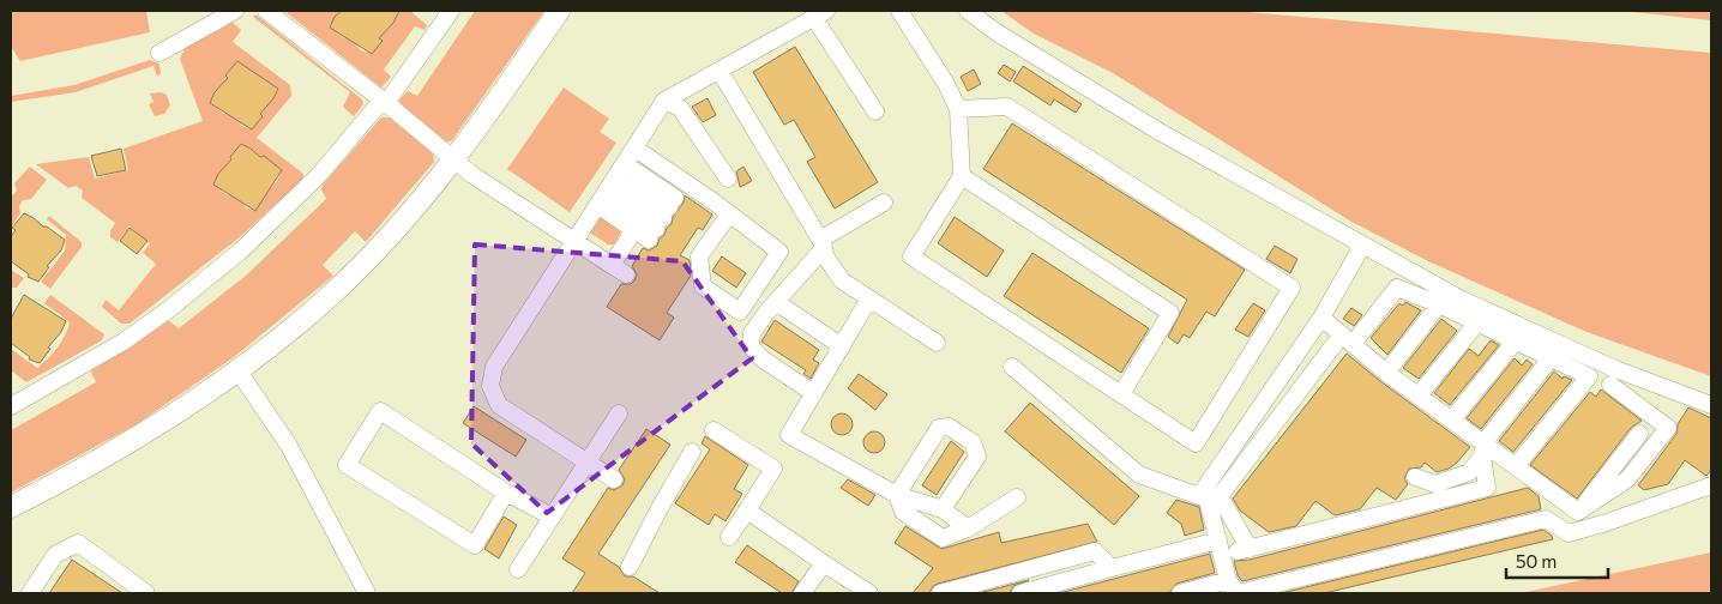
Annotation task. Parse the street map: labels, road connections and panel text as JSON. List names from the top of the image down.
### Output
{
  "scale_bar": "50 m"
}
